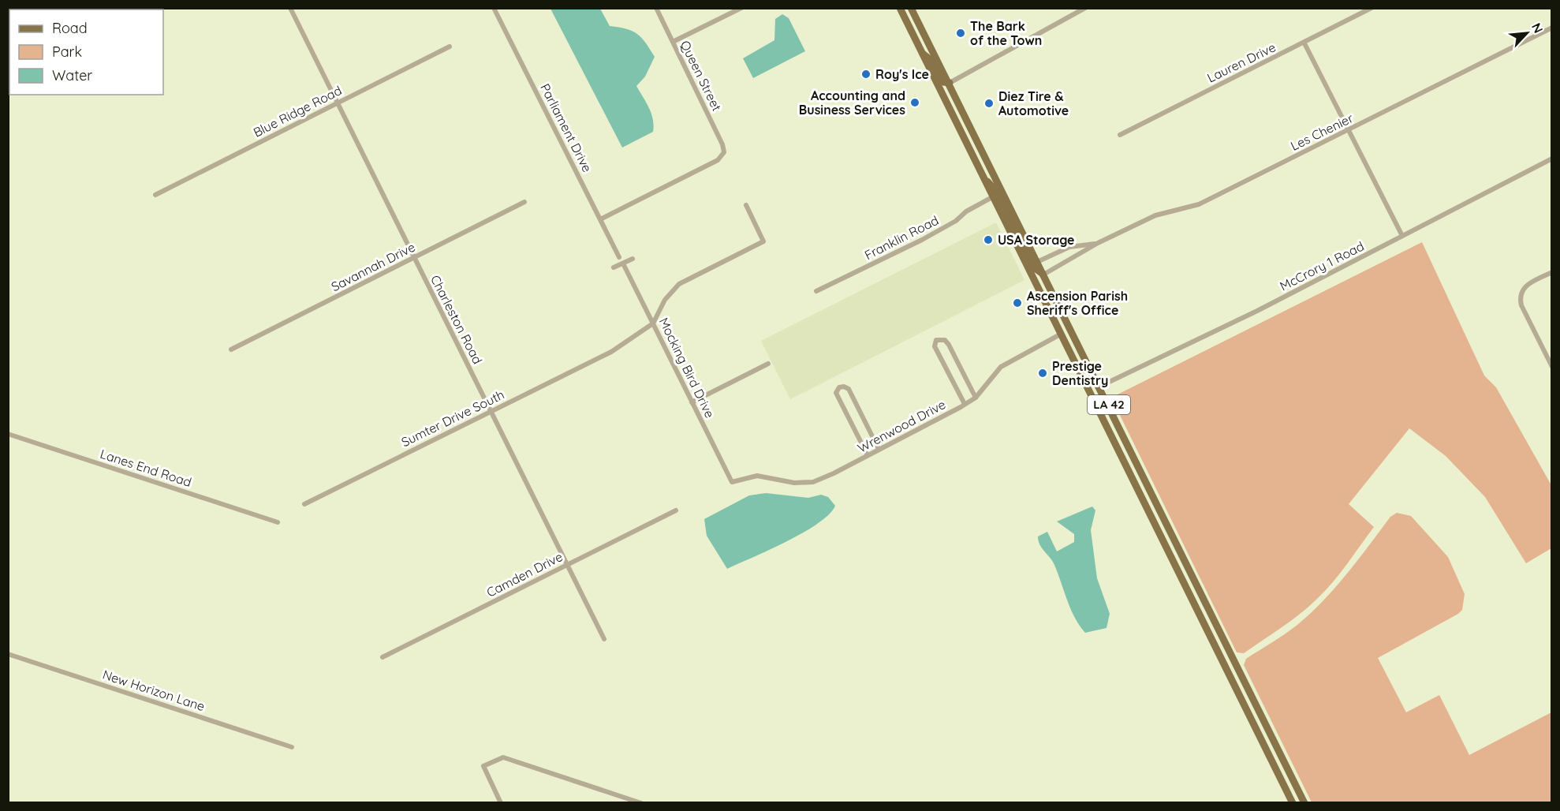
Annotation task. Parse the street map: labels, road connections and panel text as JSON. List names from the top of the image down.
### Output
{
  "streets": {
    "main road": ["LA 42"],
    "street": [
      "Lauren Drive",
      "Queen Street",
      "Blue Ridge Road",
      "Parliament Drive",
      "Les Chenier",
      "Franklin Road",
      "McCrory 1 Road",
      "Savannah Drive",
      "Charleston Road",
      "Mocking Bird Drive",
      "Sumter Drive South",
      "Wrenwood Drive",
      "Lanes End Road",
      "Camden Drive",
      "New Horizon Lane"
    ]
  },
  "crossings": [
    ["Queen Street", "Parliament Drive"],
    ["Blue Ridge Road", "Charleston Road"],
    ["Les Chenier", "LA 42"],
    ["Franklin Road", "LA 42"],
    ["McCrory 1 Road", "LA 42"],
    ["Savannah Drive", "Charleston Road"],
    ["Charleston Road", "Sumter Drive South"],
    ["Charleston Road", "Camden Drive"],
    ["Mocking Bird Drive", "Sumter Drive South"],
    ["Mocking Bird Drive", "Wrenwood Drive"],
    ["LA 42", "Wrenwood Drive"]
  ],
  "places": [
    "The Bark of the Town",
    "Roy's Ice",
    "Accounting and Business Services",
    "Diez Tire & Automotive",
    "USA Storage",
    "Ascension Parish Sheriff's Office",
    "Prestige Dentistry"
  ],
  "legend": ["Road", "Park", "Water"],
  "north": "top right"
}
